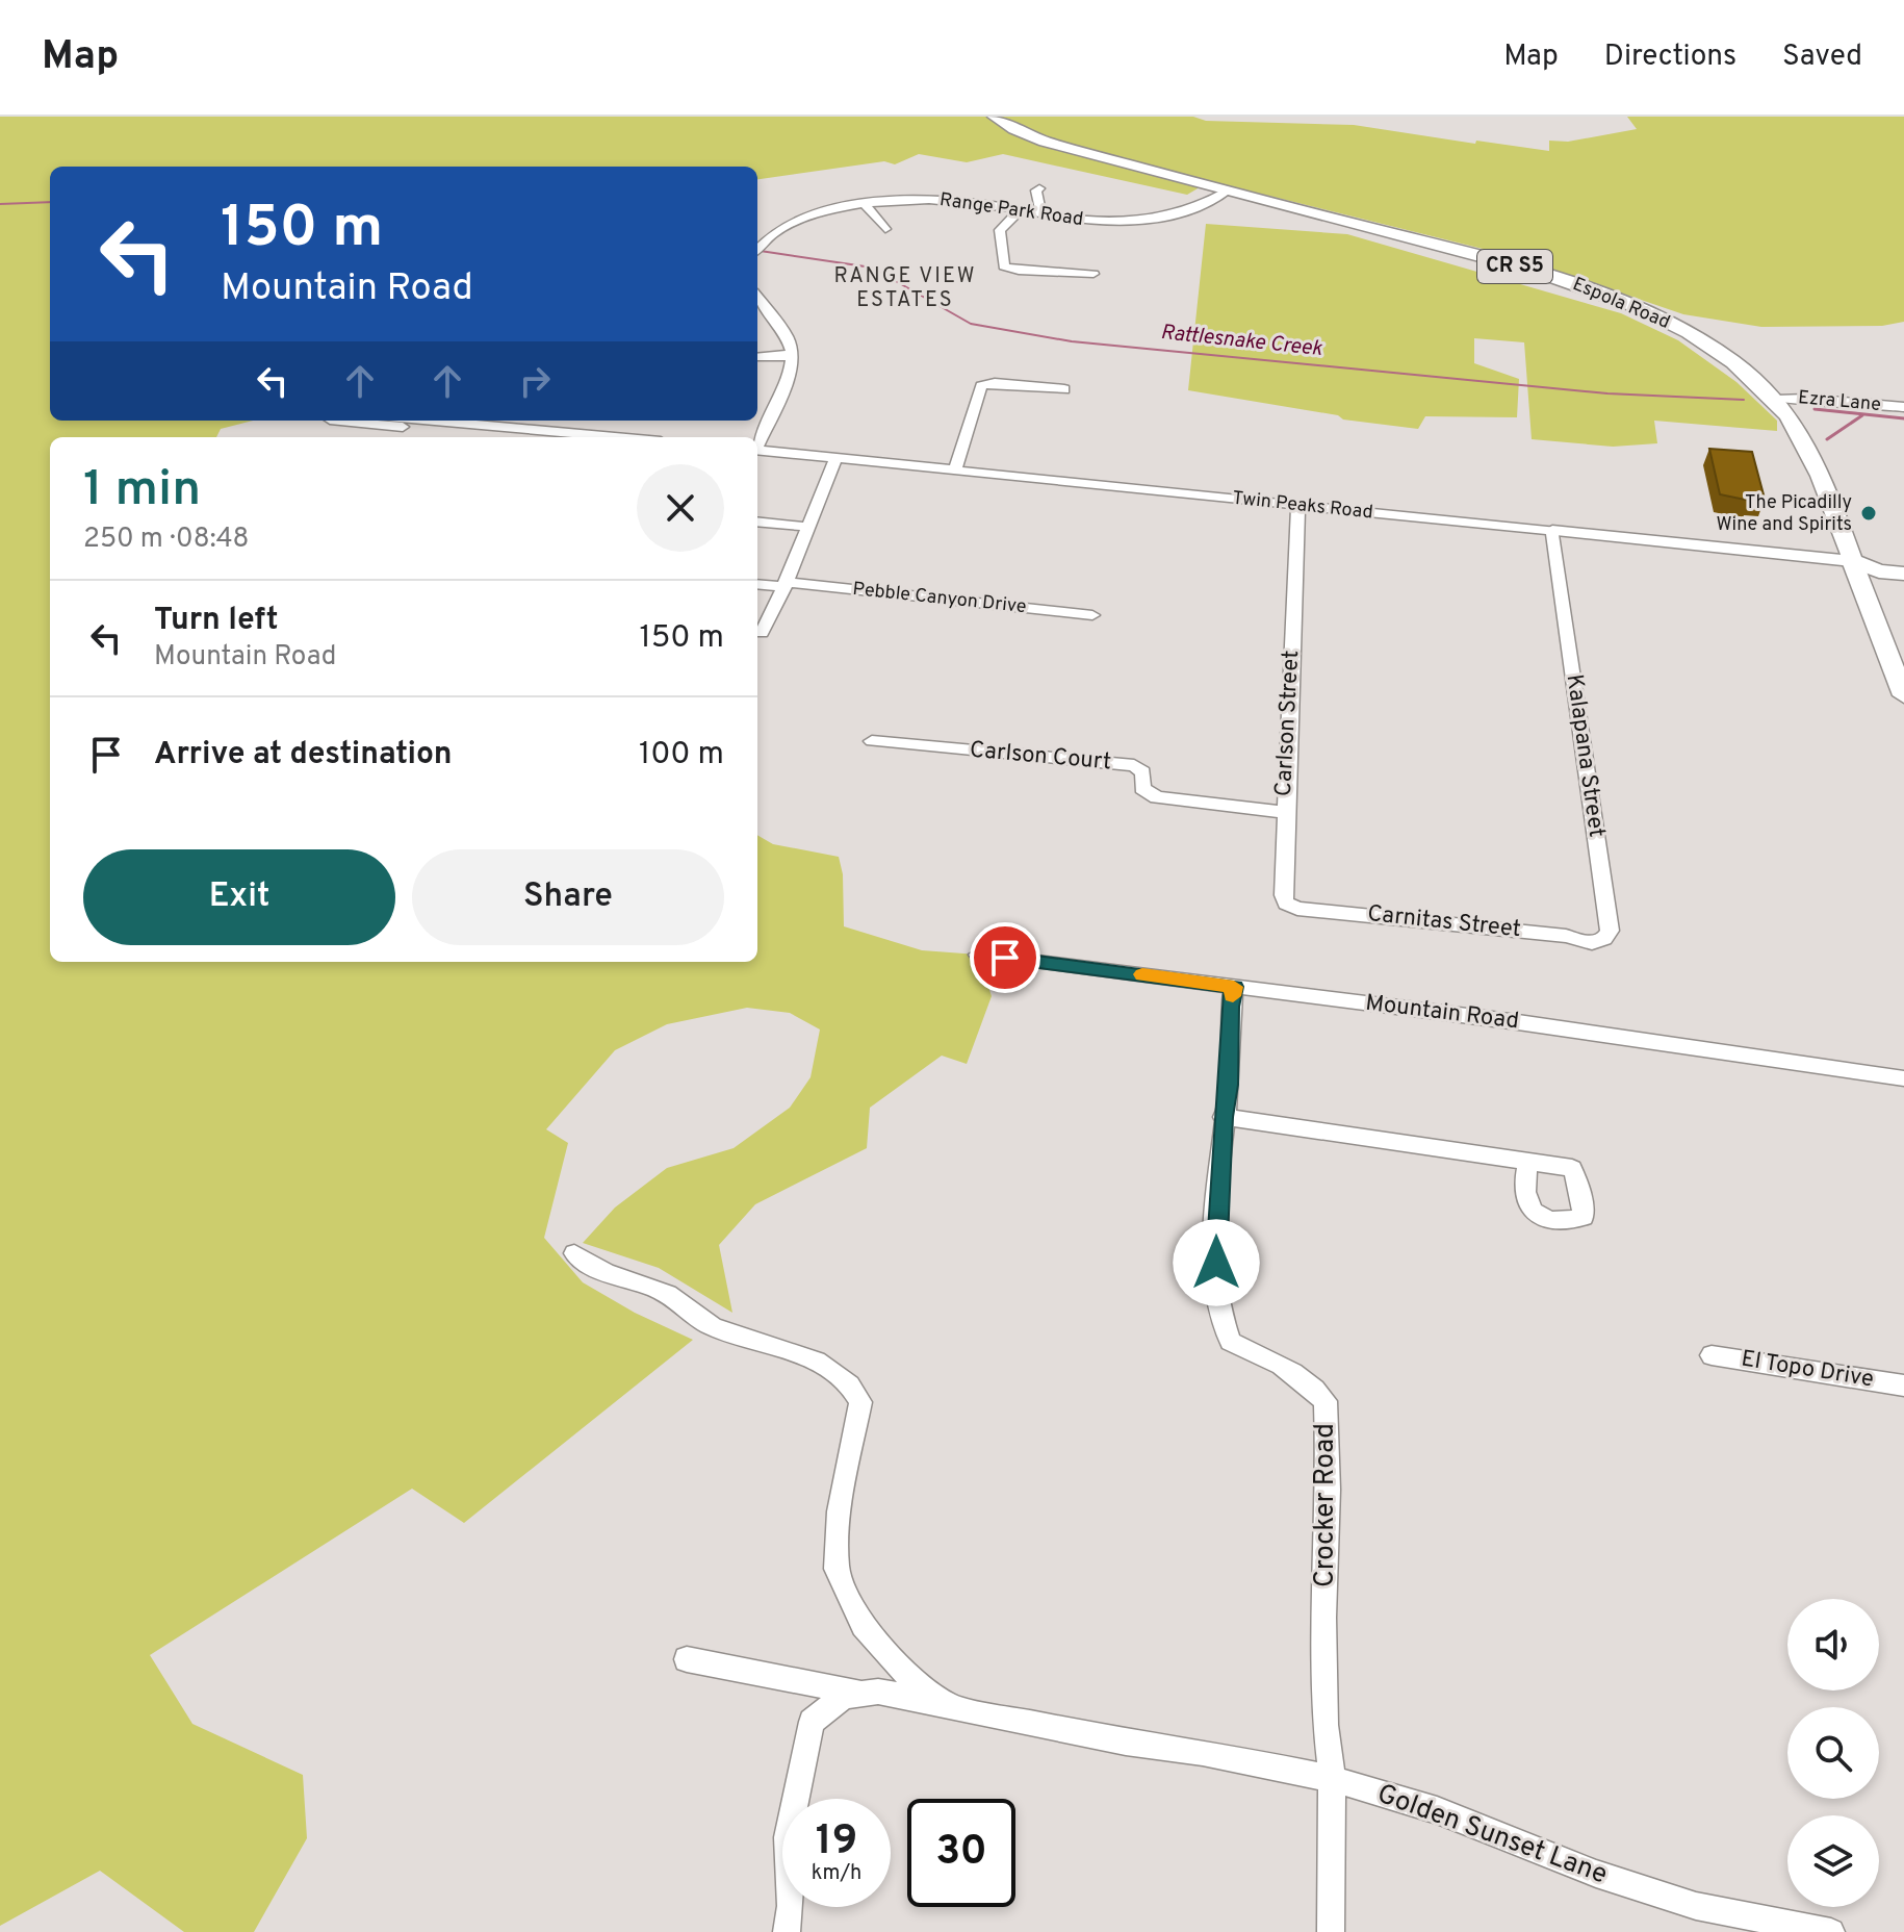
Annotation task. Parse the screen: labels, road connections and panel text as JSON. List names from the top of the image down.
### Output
{
  "streets": {
    "main road": ["CR S5", "Espola Road", "Twin Peaks Road"],
    "street": [
      "Range Park Road",
      "Ezra Lane",
      "Pebble Canyon Drive",
      "Carlson Street",
      "Kalapana Street",
      "Carlson Court",
      "Carnitas Street",
      "Mountain Road",
      "El Topo Drive",
      "Crocker Road",
      "Golden Sunset Lane"
    ]
  },
  "crossings": [
    ["Range Park Road", "Espola Road"],
    ["Espola Road", "Ezra Lane"],
    ["Espola Road", "Twin Peaks Road"],
    ["Twin Peaks Road", "Carlson Street"],
    ["Twin Peaks Road", "Kalapana Street"],
    ["Carlson Street", "Carlson Court"],
    ["Carlson Street", "Carnitas Street"],
    ["Kalapana Street", "Carnitas Street"],
    ["Mountain Road", "Crocker Road"],
    ["Crocker Road", "Golden Sunset Lane"]
  ],
  "districts": ["RANGE VIEW ESTATES"],
  "water": ["Rattlesnake Creek"],
  "places": ["The Picadilly Wine and Spirits"],
  "page": {
    "header": "Map",
    "nav": ["Map", "Directions", "Saved"],
    "turn": ["150 m", "Mountain Road"],
    "heading": ["1 min", "250 m · 08:48"],
    "list": [
      {
        "name": "Turn left",
        "note": "Mountain Road",
        "value": "150 m"
      },
      {
        "name": "Arrive at destination",
        "value": "100 m"
      }
    ],
    "buttons": ["Exit", "Share"],
    "speed": "19 km/h",
    "limit": "30"
  }
}
